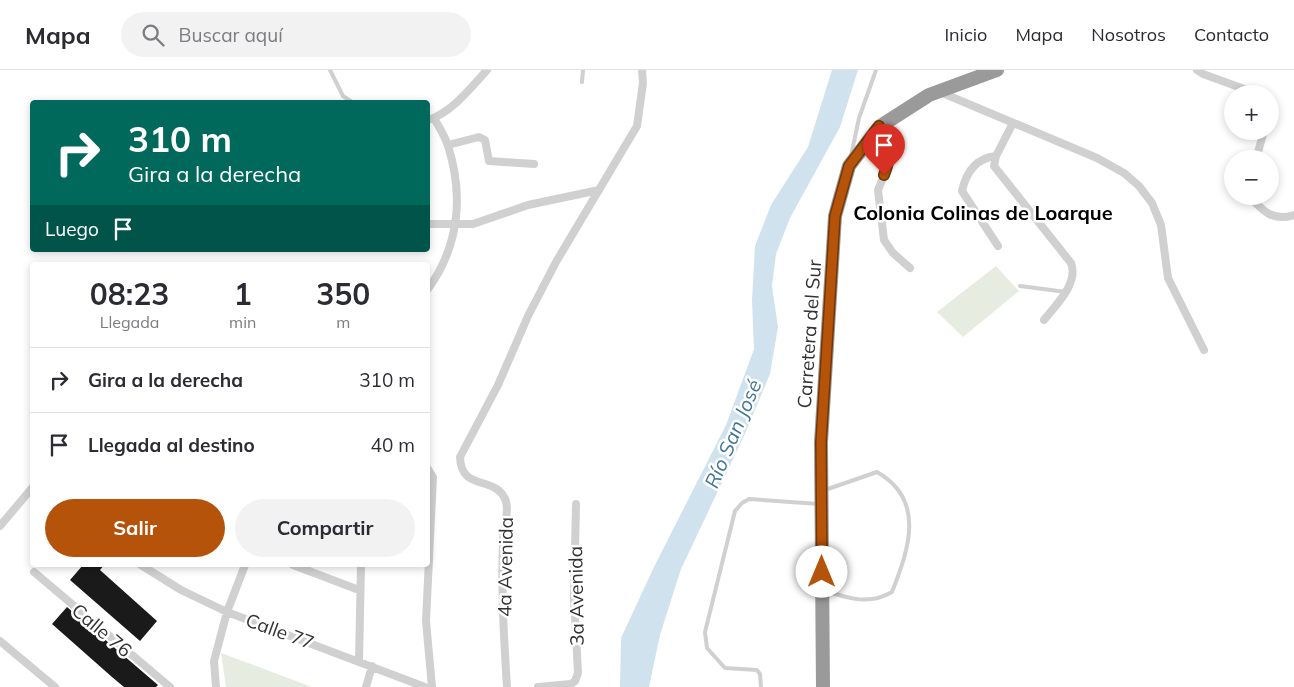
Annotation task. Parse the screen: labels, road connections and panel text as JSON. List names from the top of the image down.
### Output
{
  "streets": {
    "highway": ["Carretera del Sur"],
    "street": [
      "4a Avenida",
      "3a Avenida",
      "Calle 76",
      "Calle 77"
    ]
  },
  "districts": ["Colonia Colinas de Loarque"],
  "water": ["Río San José"],
  "page": {
    "header": "Mapa",
    "search": "Buscar aquí",
    "nav": [
      "Inicio",
      "Mapa",
      "Nosotros",
      "Contacto"
    ],
    "map_buttons": ["+", "−"],
    "turn": ["310 m", "Gira a la derecha"],
    "then": "Luego",
    "eta": [
      "08:23",
      "Llegada",
      "1",
      "min",
      "350",
      "m"
    ],
    "list": [
      {
        "name": "Gira a la derecha",
        "value": "310 m"
      },
      {
        "name": "Llegada al destino",
        "value": "40 m"
      }
    ],
    "buttons": ["Salir", "Compartir"]
  }
}
